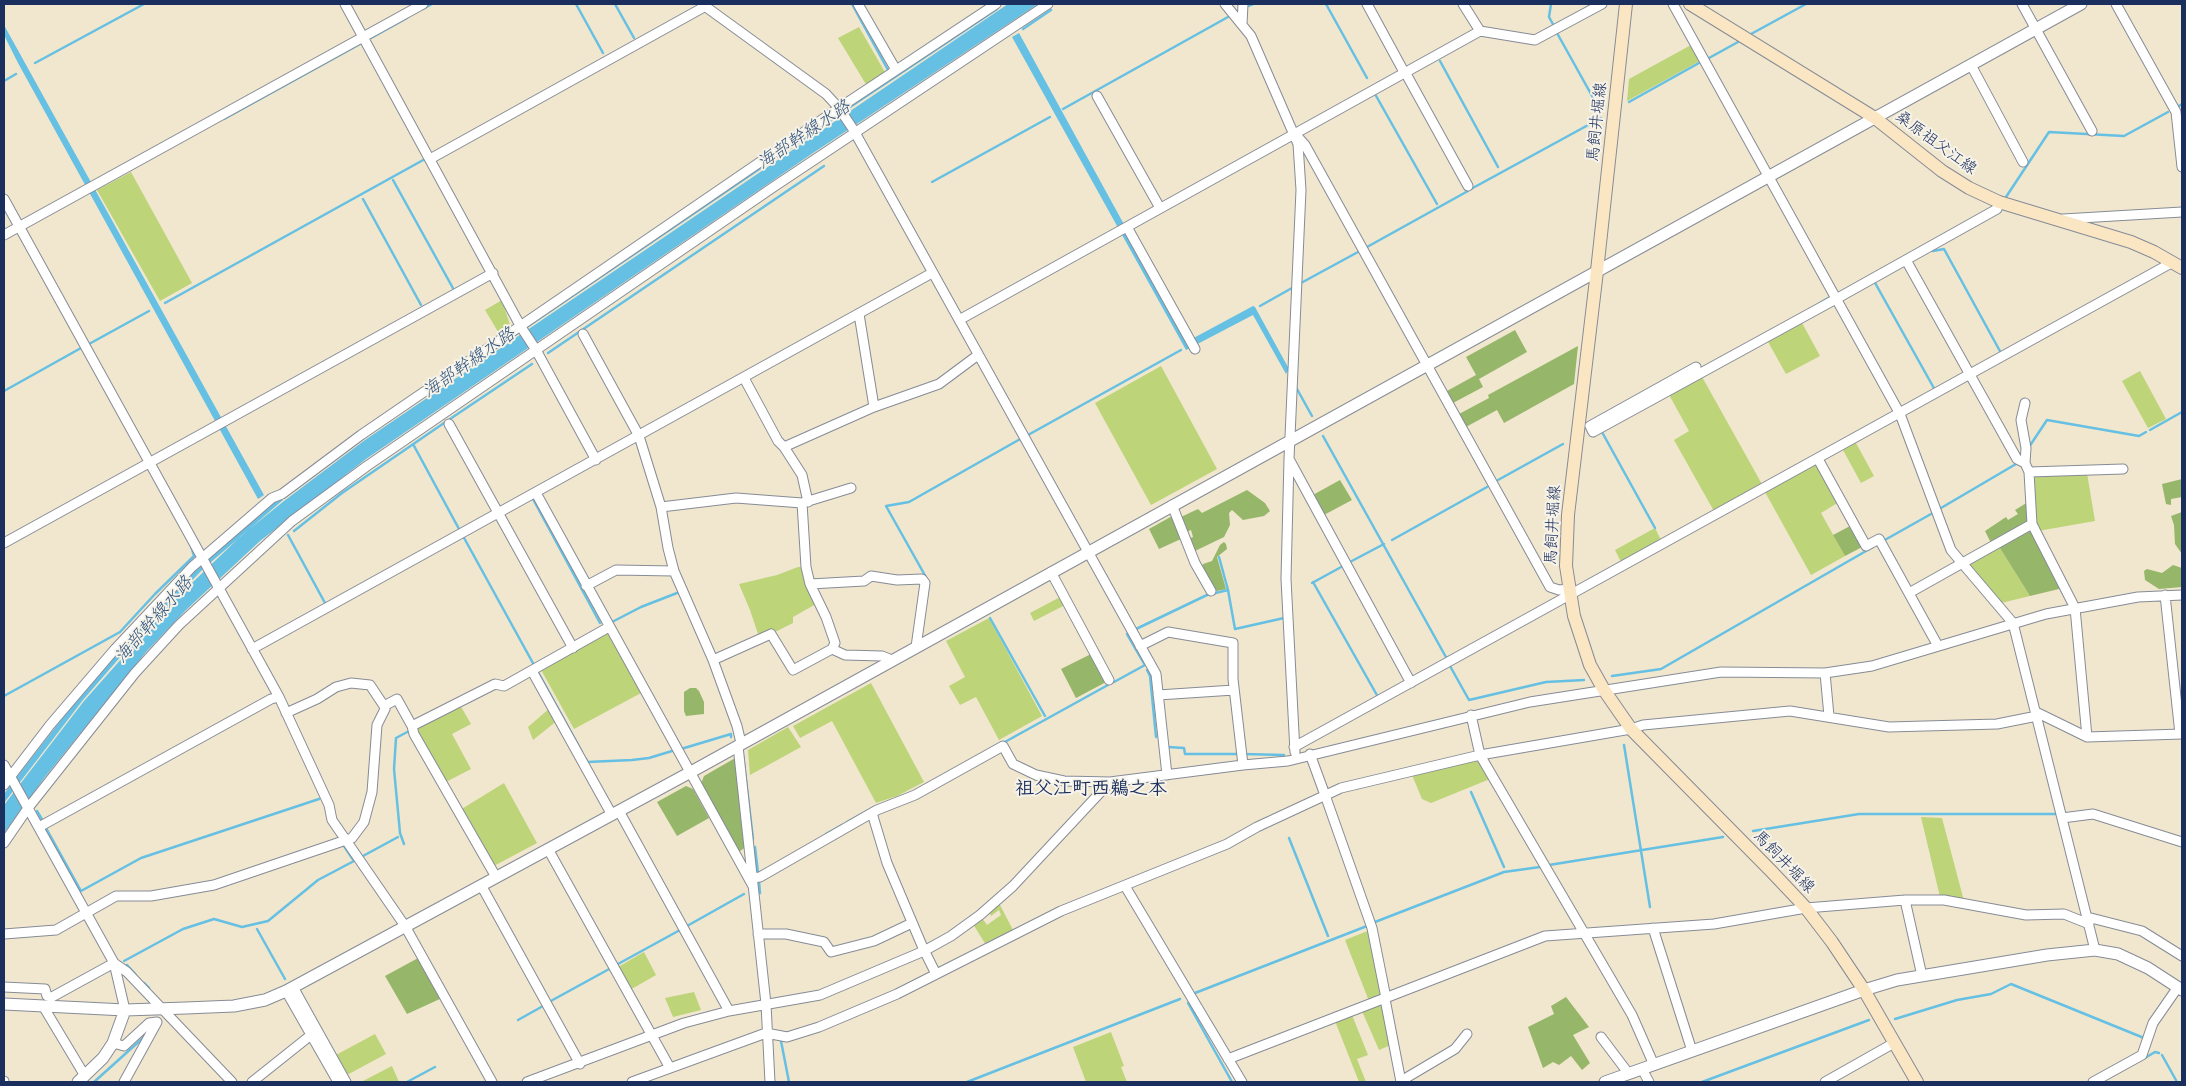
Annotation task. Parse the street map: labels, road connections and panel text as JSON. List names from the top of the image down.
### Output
{
  "streets": {
    "main road": ["馬飼井堀線", "桑原祖父江線"]
  },
  "districts": ["祖父江町西鵜之本"],
  "water": ["海部幹線水路"]
}
